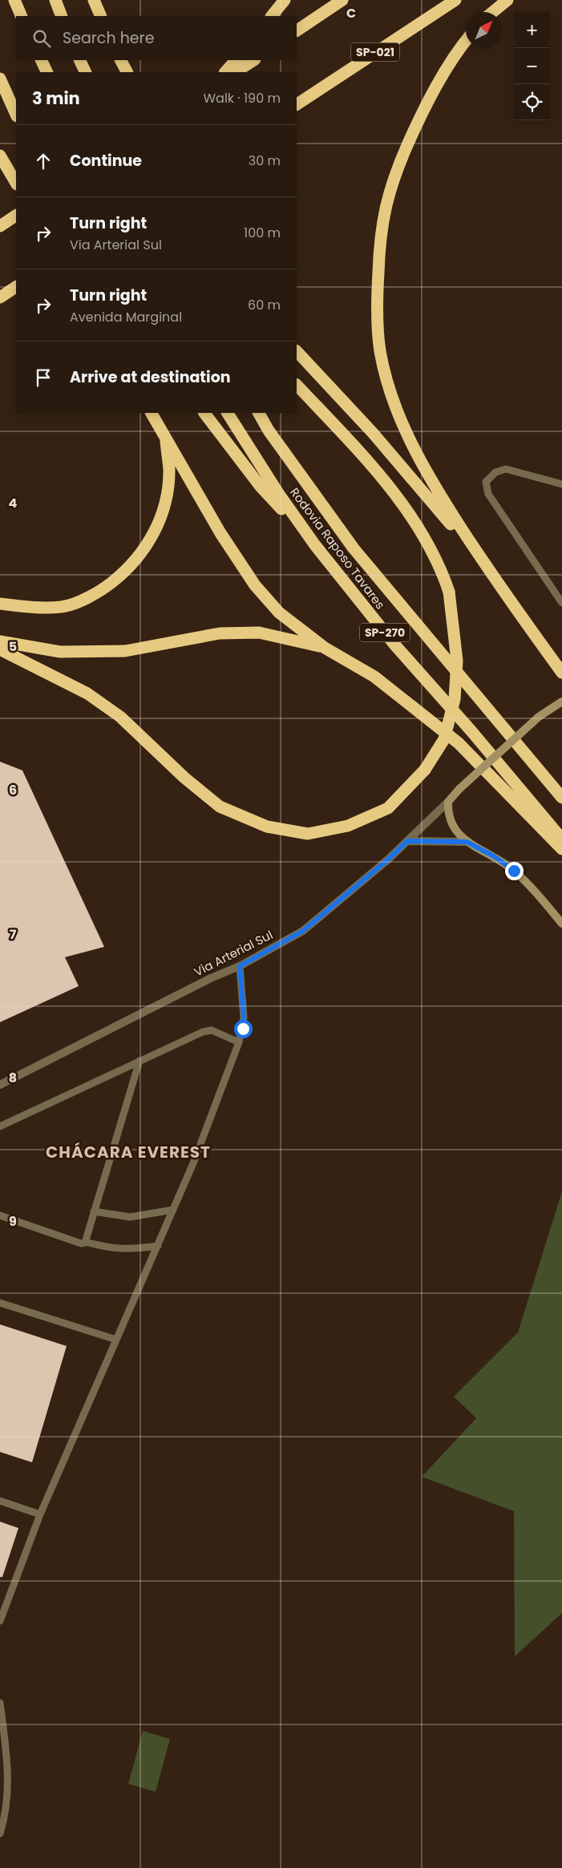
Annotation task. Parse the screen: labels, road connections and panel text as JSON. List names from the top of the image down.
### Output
{
  "streets": {
    "highway": ["SP-021", "Rodovia Raposo Tavares", "SP-270"],
    "street": ["Via Arterial Sul"]
  },
  "districts": ["CHÁCARA EVEREST"],
  "north": "top right",
  "page": {
    "map_buttons": ["+", "−"],
    "search": "Search here",
    "heading": ["3 min", "Walk · 190 m"],
    "list": [
      ["Continue", "30 m"],
      ["Turn right", "Via Arterial Sul", "100 m"],
      ["Turn right", "Avenida Marginal", "60 m"],
      "Arrive at destination"
    ]
  },
  "grid": {
    "columns": ["C"],
    "rows": [
      "4",
      "5",
      "6",
      "7",
      "8",
      "9"
    ]
  }
}
